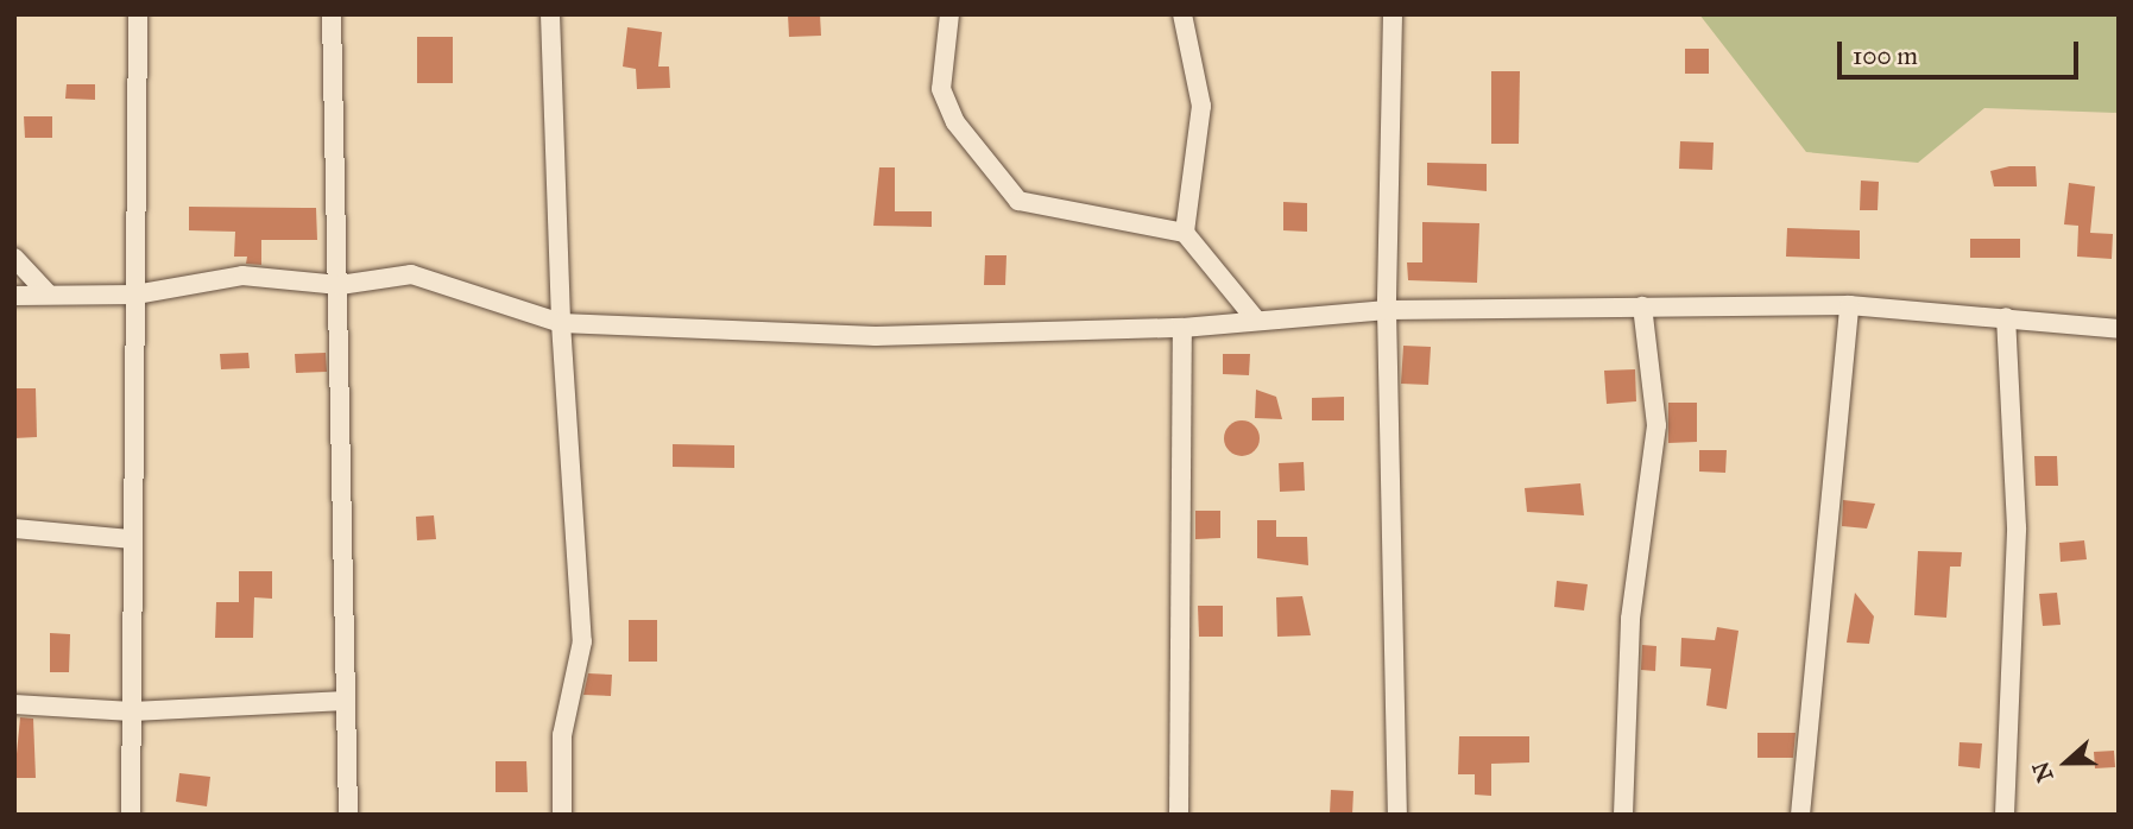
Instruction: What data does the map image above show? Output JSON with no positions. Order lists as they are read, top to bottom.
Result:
{
  "scale_bar": "100 m",
  "north": "left"
}
